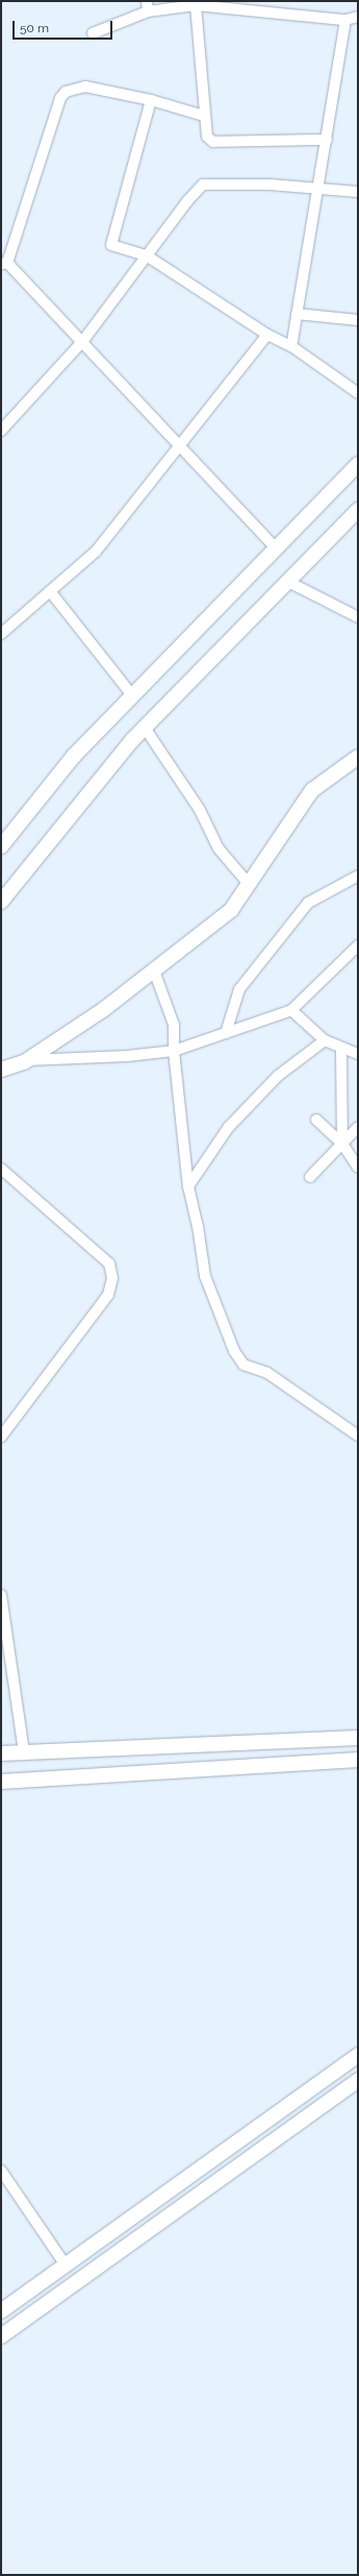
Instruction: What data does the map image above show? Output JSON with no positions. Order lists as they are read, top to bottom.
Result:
{
  "scale_bar": "50 m"
}
